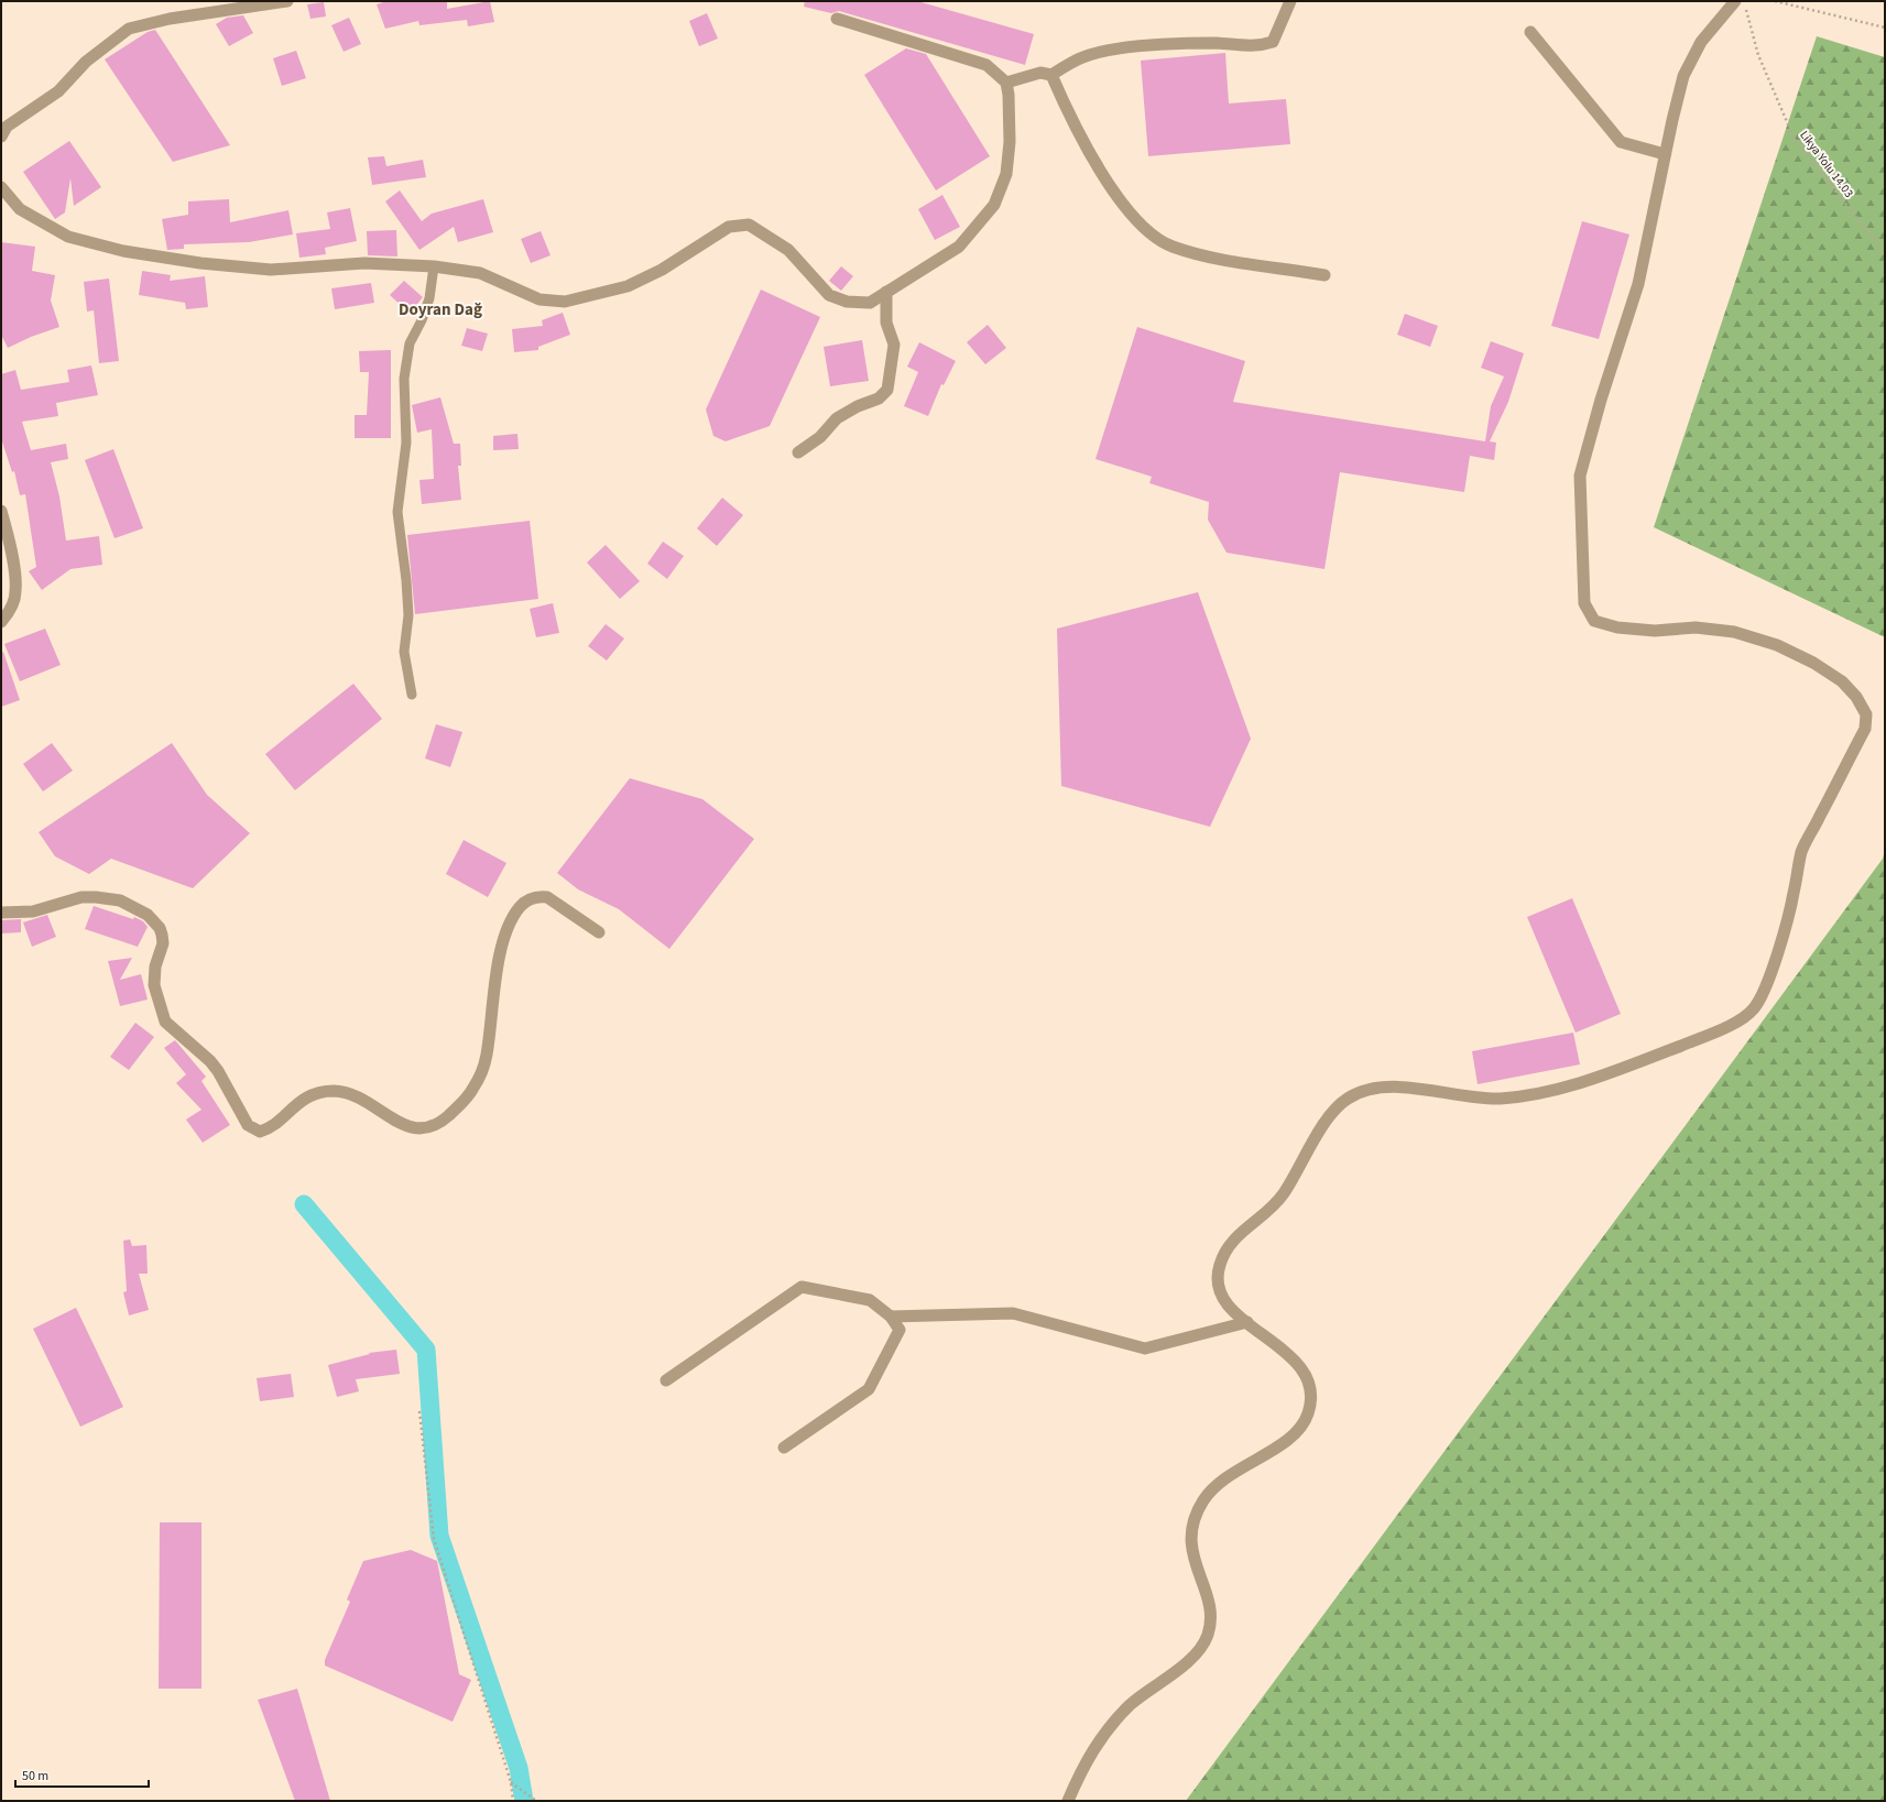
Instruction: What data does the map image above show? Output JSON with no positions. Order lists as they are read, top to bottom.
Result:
{
  "streets": {
    "path": ["Likya Yolu 14.03"]
  },
  "districts": ["Doyran Dağ"],
  "scale_bar": "50 m"
}
